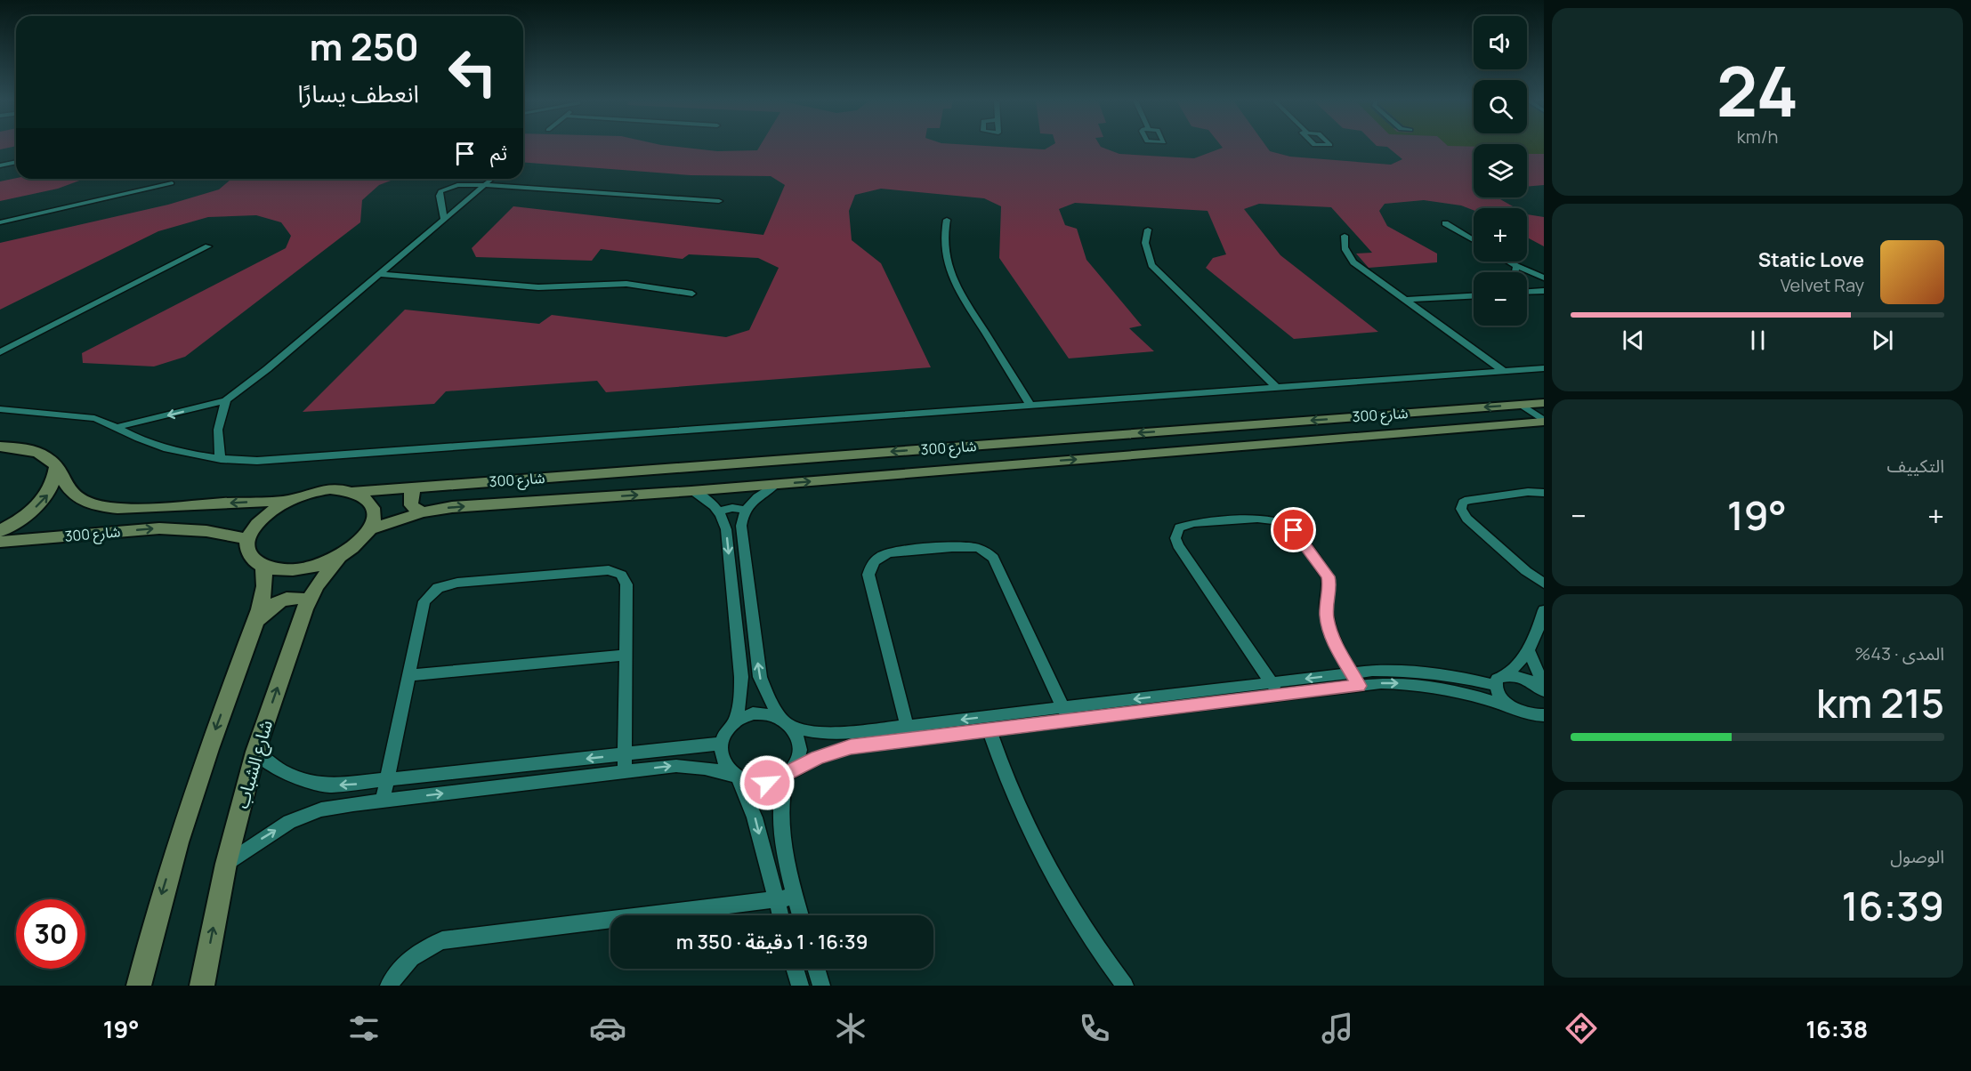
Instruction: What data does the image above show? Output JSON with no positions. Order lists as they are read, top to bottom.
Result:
{
  "streets": {
    "street": ["شارع 300", "شارع الشباب"]
  },
  "page": {
    "tile": [
      ["24", "km/h"],
      "التكييف",
      ["المدى · 43%", "215 km"],
      ["الوصول", "16:39"]
    ],
    "map_buttons": ["+", "−"],
    "turn": ["250 m", "انعطف يسارًا"],
    "then": "ثم",
    "song": ["Static Love", "Velvet Ray"],
    "heat": ["−", "19°", "+"],
    "limit": "30",
    "trip": "16:39 · 1 دقيقة · 350 m",
    "tabs": ["16:38", "19°"]
  }
}
